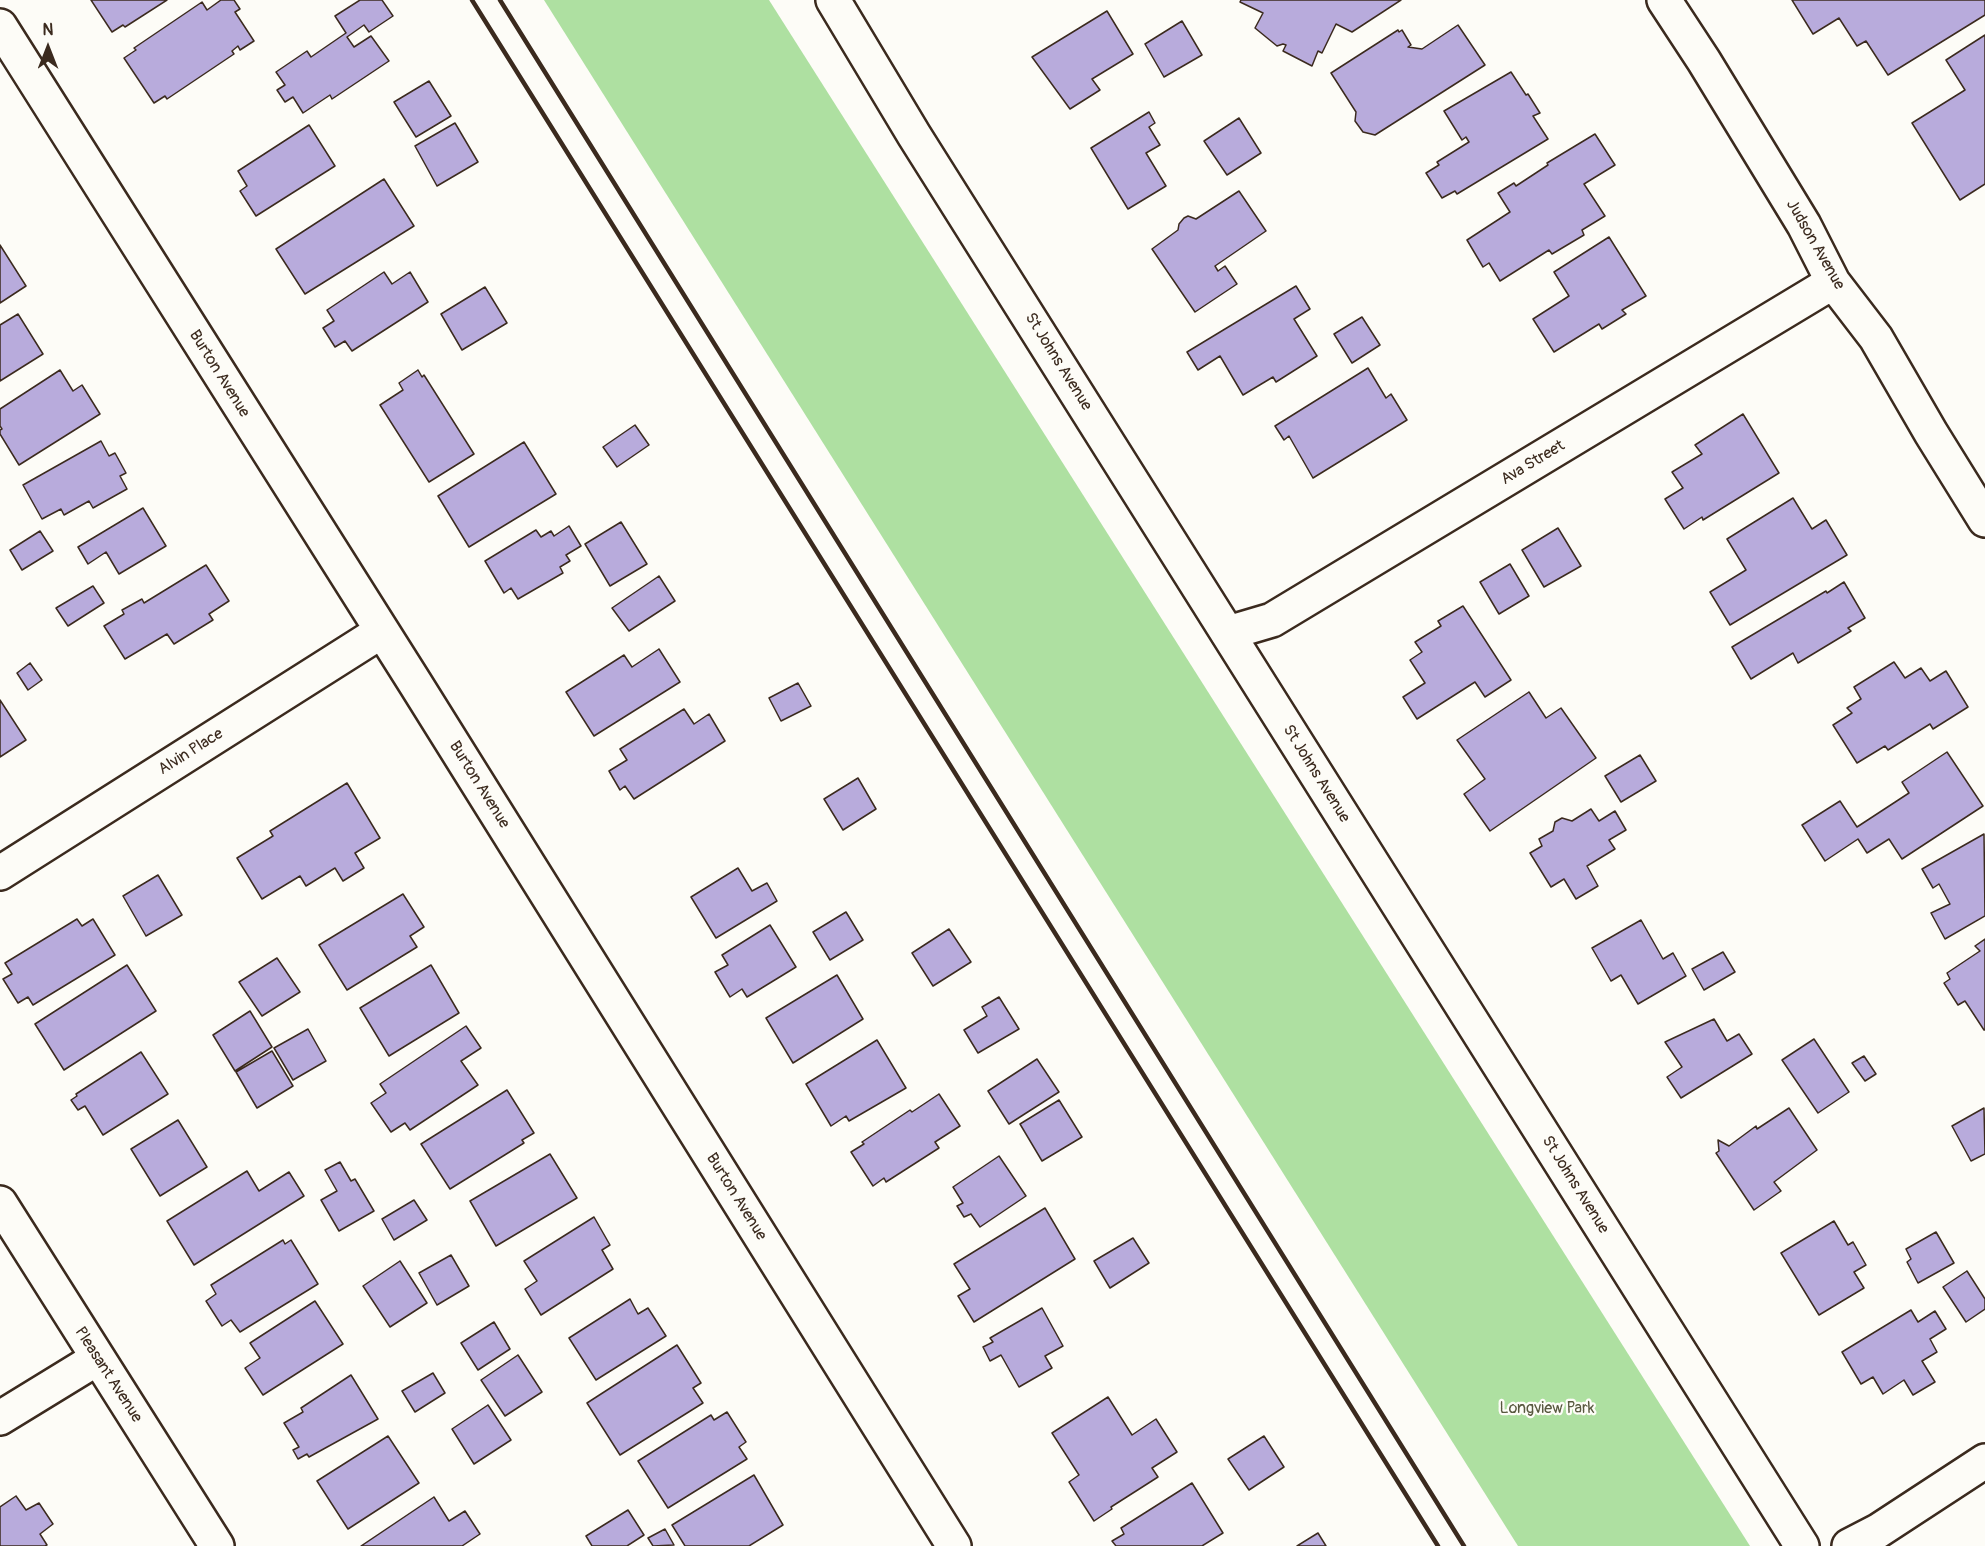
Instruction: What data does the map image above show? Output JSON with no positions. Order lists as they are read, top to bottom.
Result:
{
  "streets": {
    "street": [
      "Judson Avenue",
      "St Johns Avenue",
      "Burton Avenue",
      "Ava Street",
      "Alvin Place",
      "Pleasant Avenue"
    ]
  },
  "crossings": [
    ["Judson Avenue", "Ava Street"],
    ["St Johns Avenue", "Ava Street"],
    ["Burton Avenue", "Alvin Place"]
  ],
  "parks": ["Longview Park"],
  "north": "top"
}
